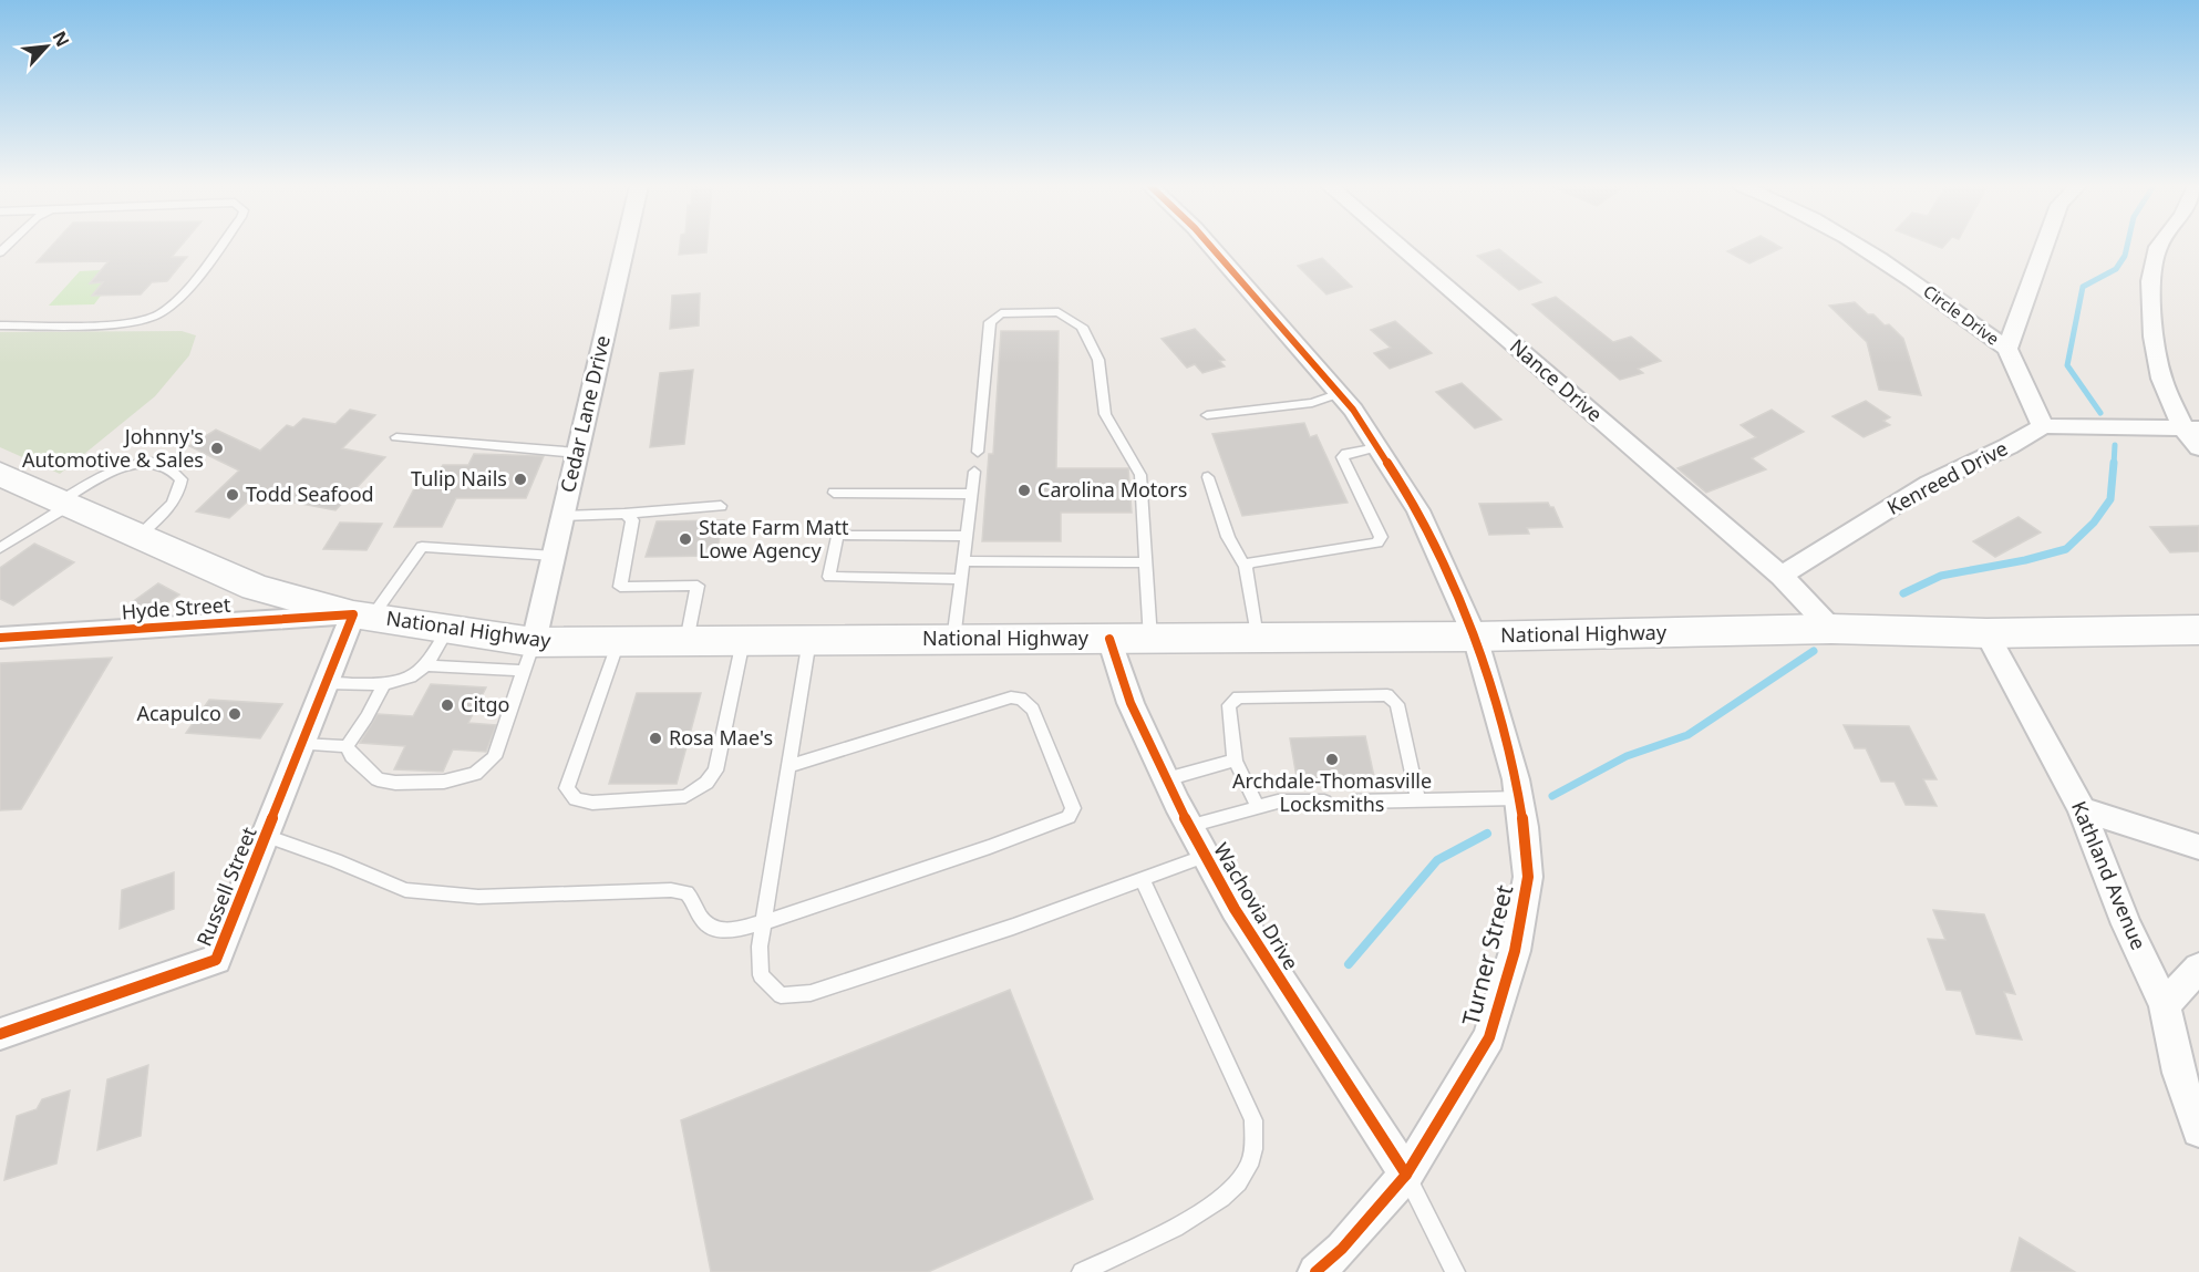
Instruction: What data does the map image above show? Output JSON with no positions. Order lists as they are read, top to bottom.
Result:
{
  "streets": {
    "main road": ["National Highway"],
    "street": [
      "Circle Drive",
      "Nance Drive",
      "Cedar Lane Drive",
      "Kenreed Drive",
      "Hyde Street",
      "Kathland Avenue",
      "Russell Street",
      "Wachovia Drive",
      "Turner Street"
    ]
  },
  "crossings": [
    ["Nance Drive", "Kenreed Drive"],
    ["Cedar Lane Drive", "National Highway"],
    ["Hyde Street", "National Highway"],
    ["Hyde Street", "Russell Street"],
    ["National Highway", "Kathland Avenue"],
    ["National Highway", "Russell Street"],
    ["National Highway", "Wachovia Drive"],
    ["National Highway", "Turner Street"],
    ["Wachovia Drive", "Turner Street"]
  ],
  "places": [
    "Johnny's Automotive & Sales",
    "Tulip Nails",
    "Carolina Motors",
    "Todd Seafood",
    "State Farm Matt Lowe Agency",
    "Citgo",
    "Acapulco",
    "Rosa Mae's",
    "Archdale-Thomasville Locksmiths"
  ],
  "north": "top right"
}
